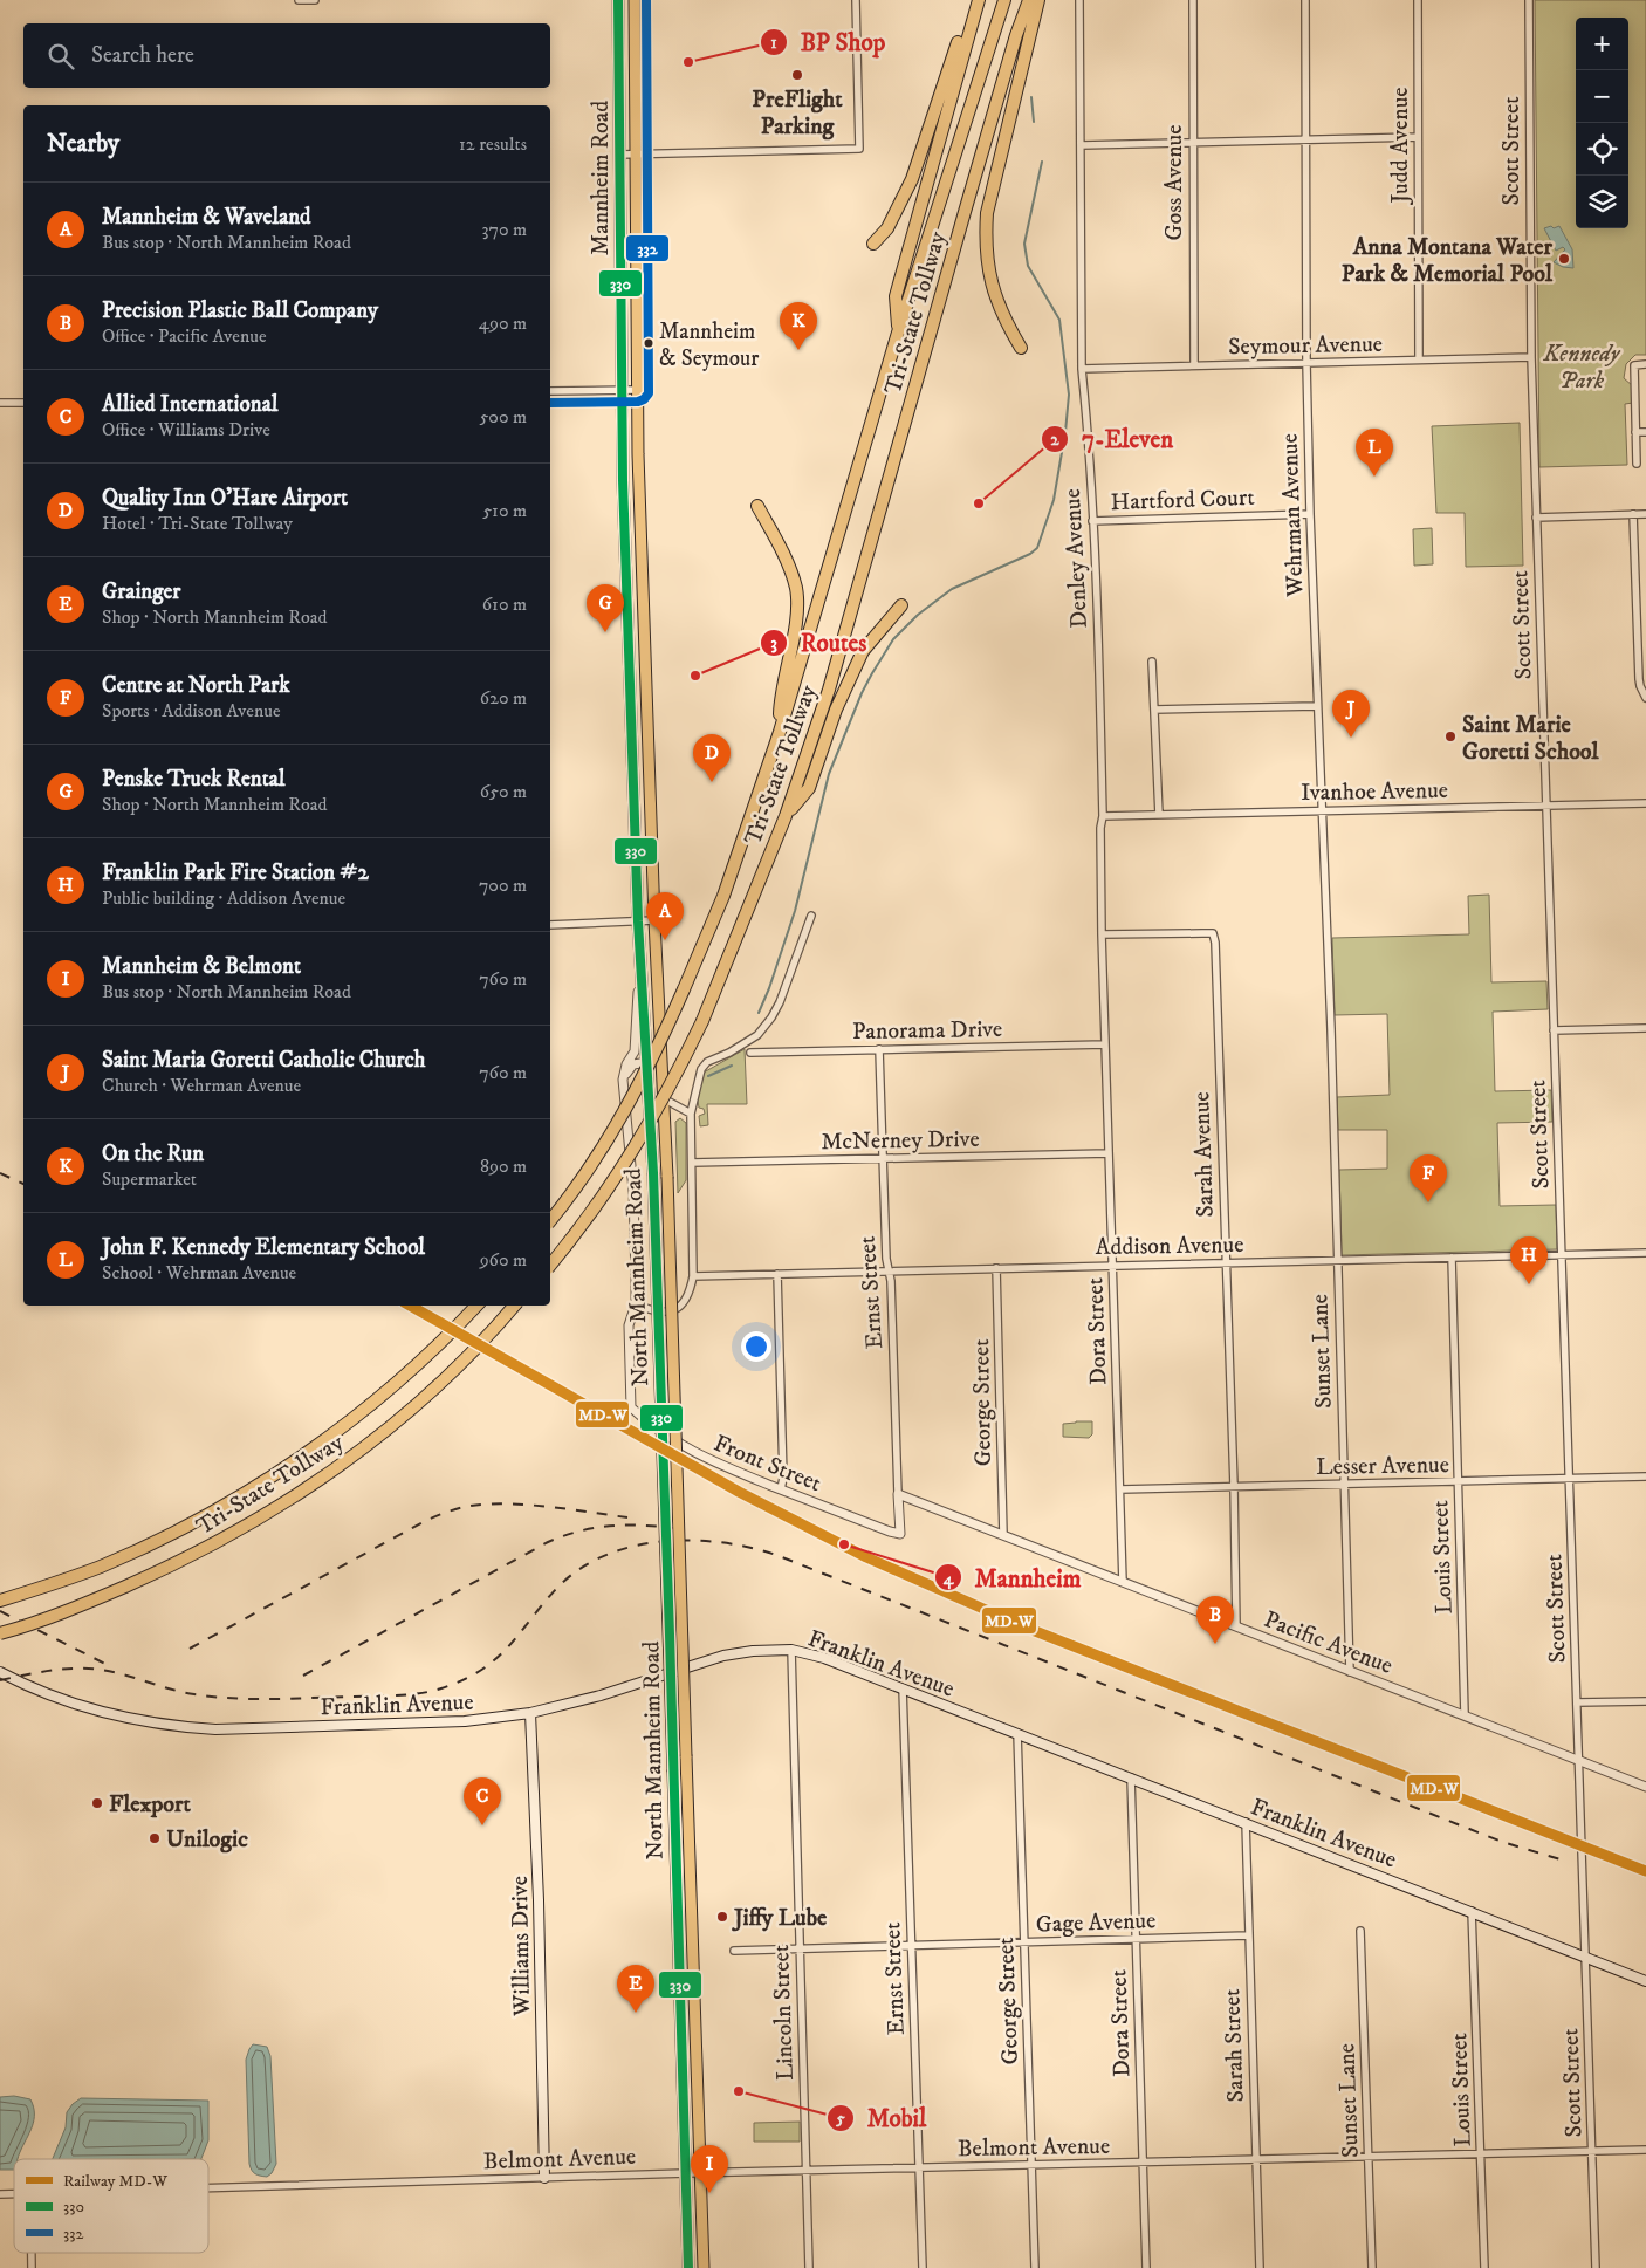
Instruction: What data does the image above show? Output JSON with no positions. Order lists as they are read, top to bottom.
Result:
{
  "streets": {
    "highway": ["Tri-State Tollway"],
    "main road": [
      "Mannheim Road",
      "North Mannheim Road",
      "Franklin Avenue",
      "Williams Drive"
    ],
    "street": [
      "Judd Avenue",
      "Scott Street",
      "Goss Avenue",
      "Seymour Avenue",
      "Hartford Court",
      "Wehrman Avenue",
      "Denley Avenue",
      "Ivanhoe Avenue",
      "Panorama Drive",
      "McNerney Drive",
      "Sarah Avenue",
      "Addison Avenue",
      "Ernst Street",
      "Dora Street",
      "Sunset Lane",
      "George Street",
      "Front Street",
      "Lesser Avenue",
      "Louis Street",
      "Pacific Avenue",
      "Gage Avenue",
      "Lincoln Street",
      "Sarah Street",
      "Belmont Avenue"
    ]
  },
  "crossings": [
    ["Judd Avenue", "Seymour Avenue"],
    ["Scott Street", "Seymour Avenue"],
    ["Scott Street", "Ivanhoe Avenue"],
    ["Scott Street", "Addison Avenue"],
    ["Scott Street", "Lesser Avenue"],
    ["Scott Street", "Pacific Avenue"],
    ["Scott Street", "Franklin Avenue"],
    ["Scott Street", "Belmont Avenue"],
    ["Mannheim Road", "North Mannheim Road"],
    ["Goss Avenue", "Seymour Avenue"],
    ["Seymour Avenue", "Wehrman Avenue"],
    ["Seymour Avenue", "Denley Avenue"],
    ["Hartford Court", "Wehrman Avenue"],
    ["Hartford Court", "Denley Avenue"],
    ["Wehrman Avenue", "Ivanhoe Avenue"],
    ["Wehrman Avenue", "Sunset Lane"],
    ["Denley Avenue", "Ivanhoe Avenue"],
    ["Denley Avenue", "Panorama Drive"],
    ["Denley Avenue", "Sarah Avenue"],
    ["Denley Avenue", "Dora Street"],
    ["Panorama Drive", "Ernst Street"],
    ["Panorama Drive", "Dora Street"],
    ["McNerney Drive", "Ernst Street"],
    ["McNerney Drive", "Dora Street"],
    ["Sarah Avenue", "Addison Avenue"],
    ["Sarah Avenue", "Lesser Avenue"],
    ["Sarah Avenue", "Pacific Avenue"],
    ["Addison Avenue", "Ernst Street"],
    ["Addison Avenue", "Dora Street"],
    ["Addison Avenue", "Sunset Lane"],
    ["Addison Avenue", "George Street"],
    ["Addison Avenue", "Louis Street"],
    ["North Mannheim Road", "Belmont Avenue"],
    ["Ernst Street", "Front Street"],
    ["Ernst Street", "Pacific Avenue"],
    ["Ernst Street", "Franklin Avenue"],
    ["Ernst Street", "Gage Avenue"],
    ["Ernst Street", "Belmont Avenue"],
    ["Dora Street", "Lesser Avenue"],
    ["Dora Street", "Pacific Avenue"],
    ["Dora Street", "Franklin Avenue"],
    ["Dora Street", "Gage Avenue"],
    ["Dora Street", "Belmont Avenue"],
    ["Sunset Lane", "Lesser Avenue"],
    ["Sunset Lane", "Pacific Avenue"],
    ["Sunset Lane", "Belmont Avenue"],
    ["George Street", "Pacific Avenue"],
    ["George Street", "Franklin Avenue"],
    ["George Street", "Gage Avenue"],
    ["George Street", "Belmont Avenue"],
    ["Lesser Avenue", "Louis Street"],
    ["Louis Street", "Pacific Avenue"],
    ["Louis Street", "Franklin Avenue"],
    ["Louis Street", "Belmont Avenue"],
    ["Franklin Avenue", "Williams Drive"],
    ["Franklin Avenue", "Lincoln Street"],
    ["Franklin Avenue", "Sarah Street"],
    ["Gage Avenue", "Lincoln Street"],
    ["Gage Avenue", "Sarah Street"],
    ["Williams Drive", "Belmont Avenue"],
    ["Lincoln Street", "Belmont Avenue"],
    ["Sarah Street", "Belmont Avenue"]
  ],
  "parks": ["Kennedy Park"],
  "places": [
    "BP Shop",
    "PreFlight Parking",
    "Anna Montana Water Park & Memorial Pool",
    "Mannheim & Seymour",
    "7-Eleven",
    "Routes",
    "Saint Marie Goretti School",
    "Mannheim",
    "Flexport",
    "Unilogic",
    "Jiffy Lube",
    "Mobil"
  ],
  "lines": ["transit line 330", "transit line 332", "rail line MD-W"],
  "legend": ["Railway MD-W", "330", "332"],
  "page": {
    "map_buttons": ["+", "−"],
    "search": "Search here",
    "heading": ["Nearby", "12 results"],
    "list": [
      {
        "mark": "A",
        "name": "Mannheim & Waveland",
        "note": "Bus stop · North Mannheim Road",
        "value": "370 m"
      },
      {
        "mark": "B",
        "name": "Precision Plastic Ball Company",
        "note": "Office · Pacific Avenue",
        "value": "490 m"
      },
      {
        "mark": "C",
        "name": "Allied International",
        "note": "Office · Williams Drive",
        "value": "500 m"
      },
      {
        "mark": "D",
        "name": "Quality Inn O'Hare Airport",
        "note": "Hotel · Tri-State Tollway",
        "value": "510 m"
      },
      {
        "mark": "E",
        "name": "Grainger",
        "note": "Shop · North Mannheim Road",
        "value": "610 m"
      },
      {
        "mark": "F",
        "name": "Centre at North Park",
        "note": "Sports · Addison Avenue",
        "value": "620 m"
      },
      {
        "mark": "G",
        "name": "Penske Truck Rental",
        "note": "Shop · North Mannheim Road",
        "value": "650 m"
      },
      {
        "mark": "H",
        "name": "Franklin Park Fire Station #2",
        "note": "Public building · Addison Avenue",
        "value": "700 m"
      },
      {
        "mark": "I",
        "name": "Mannheim & Belmont",
        "note": "Bus stop · North Mannheim Road",
        "value": "760 m"
      },
      {
        "mark": "J",
        "name": "Saint Maria Goretti Catholic Church",
        "note": "Church · Wehrman Avenue",
        "value": "760 m"
      },
      {
        "mark": "K",
        "name": "On the Run",
        "note": "Supermarket",
        "value": "890 m"
      },
      {
        "mark": "L",
        "name": "John F. Kennedy Elementary School",
        "note": "School · Wehrman Avenue",
        "value": "960 m"
      }
    ],
    "pins": [
      "K",
      "L",
      "G",
      "J",
      "D",
      "A",
      "F",
      "H",
      "B",
      "C",
      "E",
      "I"
    ]
  }
}
